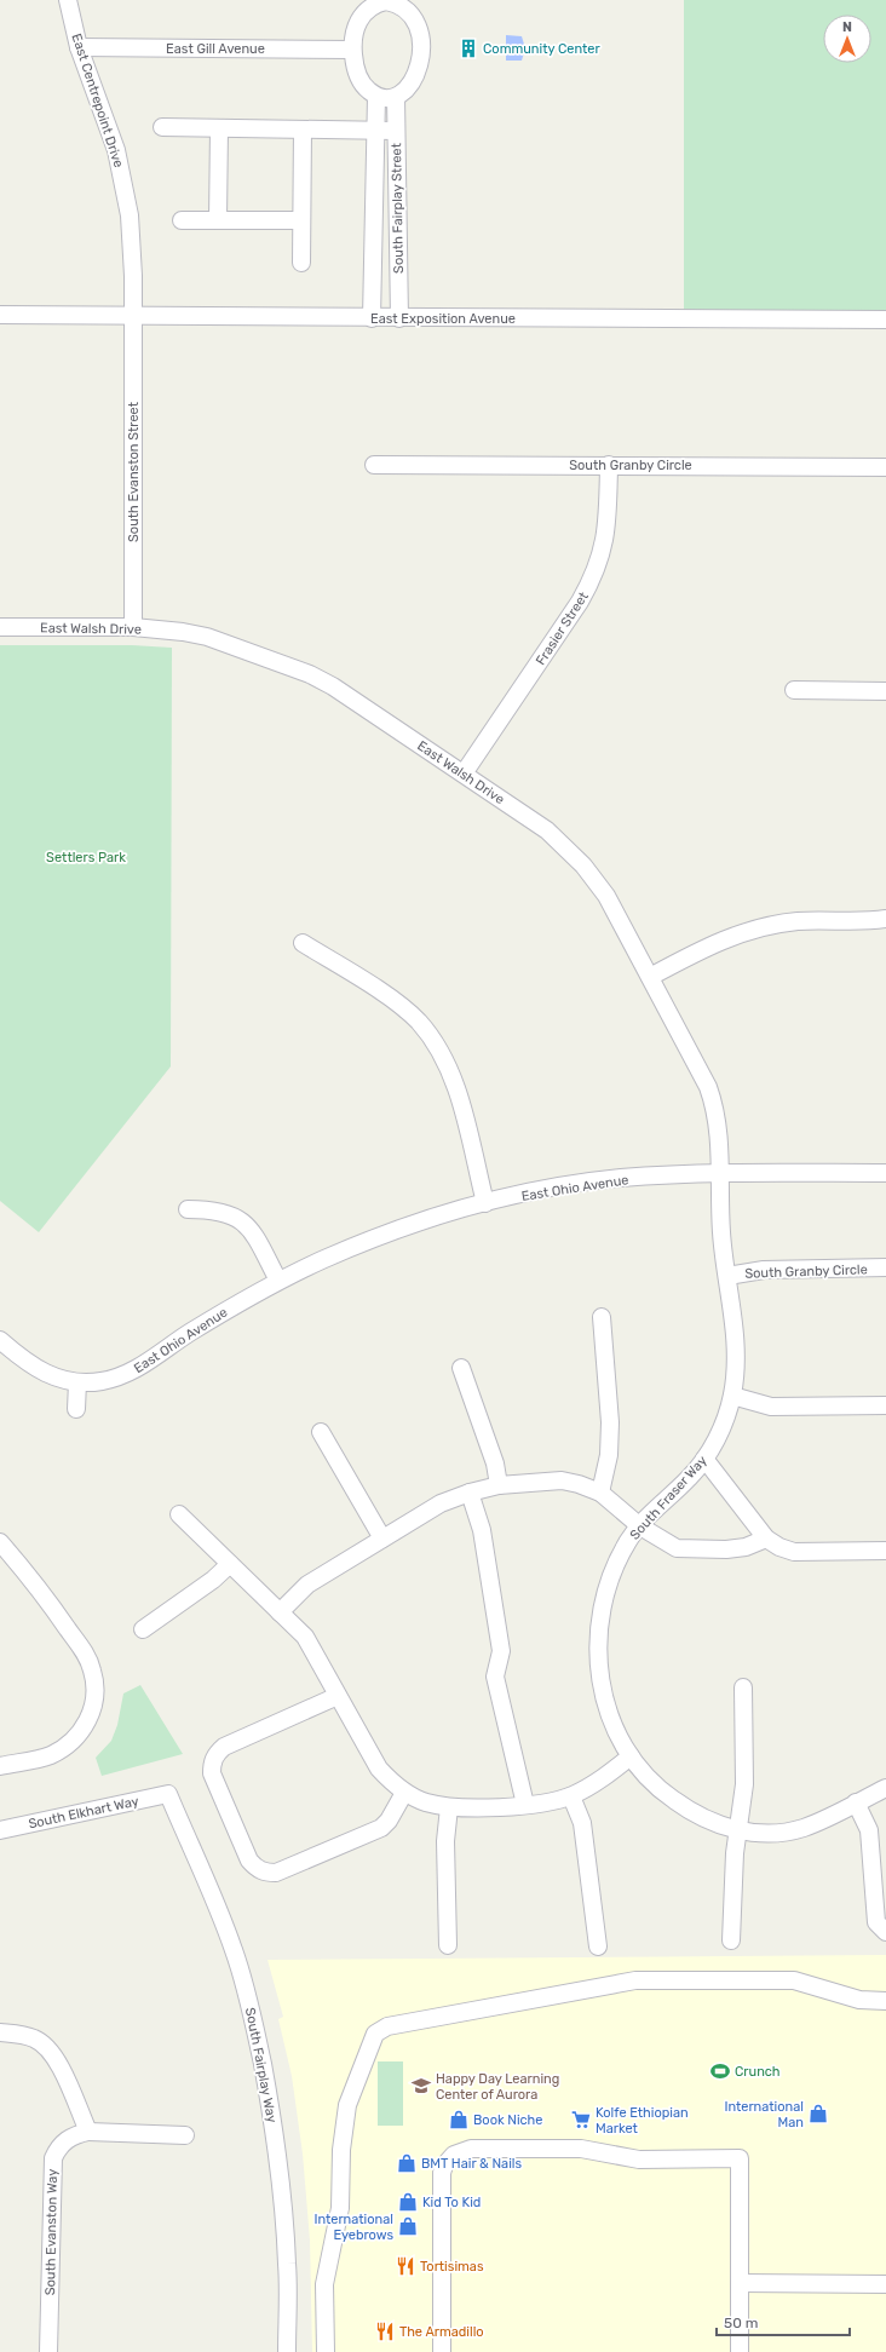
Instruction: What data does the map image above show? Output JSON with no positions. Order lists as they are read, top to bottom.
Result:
{
  "streets": {
    "street": [
      "East Gill Avenue",
      "East Centrepoint Drive",
      "South Fairplay Street",
      "East Exposition Avenue",
      "South Granby Circle",
      "South Evanston Street",
      "East Walsh Drive",
      "Frasier Street",
      "East Ohio Avenue",
      "South Fraser Way",
      "South Elkhart Way",
      "South Fairplay Way",
      "South Evanston Way"
    ]
  },
  "crossings": [
    ["East Gill Avenue", "East Centrepoint Drive"],
    ["East Gill Avenue", "South Fairplay Street"],
    ["East Centrepoint Drive", "East Exposition Avenue"],
    ["East Centrepoint Drive", "South Evanston Street"],
    ["South Fairplay Street", "East Exposition Avenue"],
    ["East Exposition Avenue", "South Evanston Street"],
    ["South Granby Circle", "Frasier Street"],
    ["South Granby Circle", "South Fraser Way"],
    ["South Evanston Street", "East Walsh Drive"],
    ["East Walsh Drive", "Frasier Street"],
    ["East Walsh Drive", "East Ohio Avenue"],
    ["East Walsh Drive", "South Fraser Way"],
    ["East Ohio Avenue", "South Fraser Way"],
    ["South Elkhart Way", "South Fairplay Way"]
  ],
  "parks": ["Settlers Park"],
  "places": {
    "building": ["Community Center"],
    "sports": ["Crunch"],
    "school or university": ["Happy Day Learning Center of Aurora"],
    "shop": [
      "International Man",
      "Book Niche",
      "BMT Hair & Nails",
      "Kid To Kid",
      "International Eyebrows"
    ],
    "supermarket": ["Kolfe Ethiopian Market"],
    "restaurant": ["Tortisimas", "The Armadillo"]
  },
  "scale_bar": "50 m",
  "north": "top"
}
